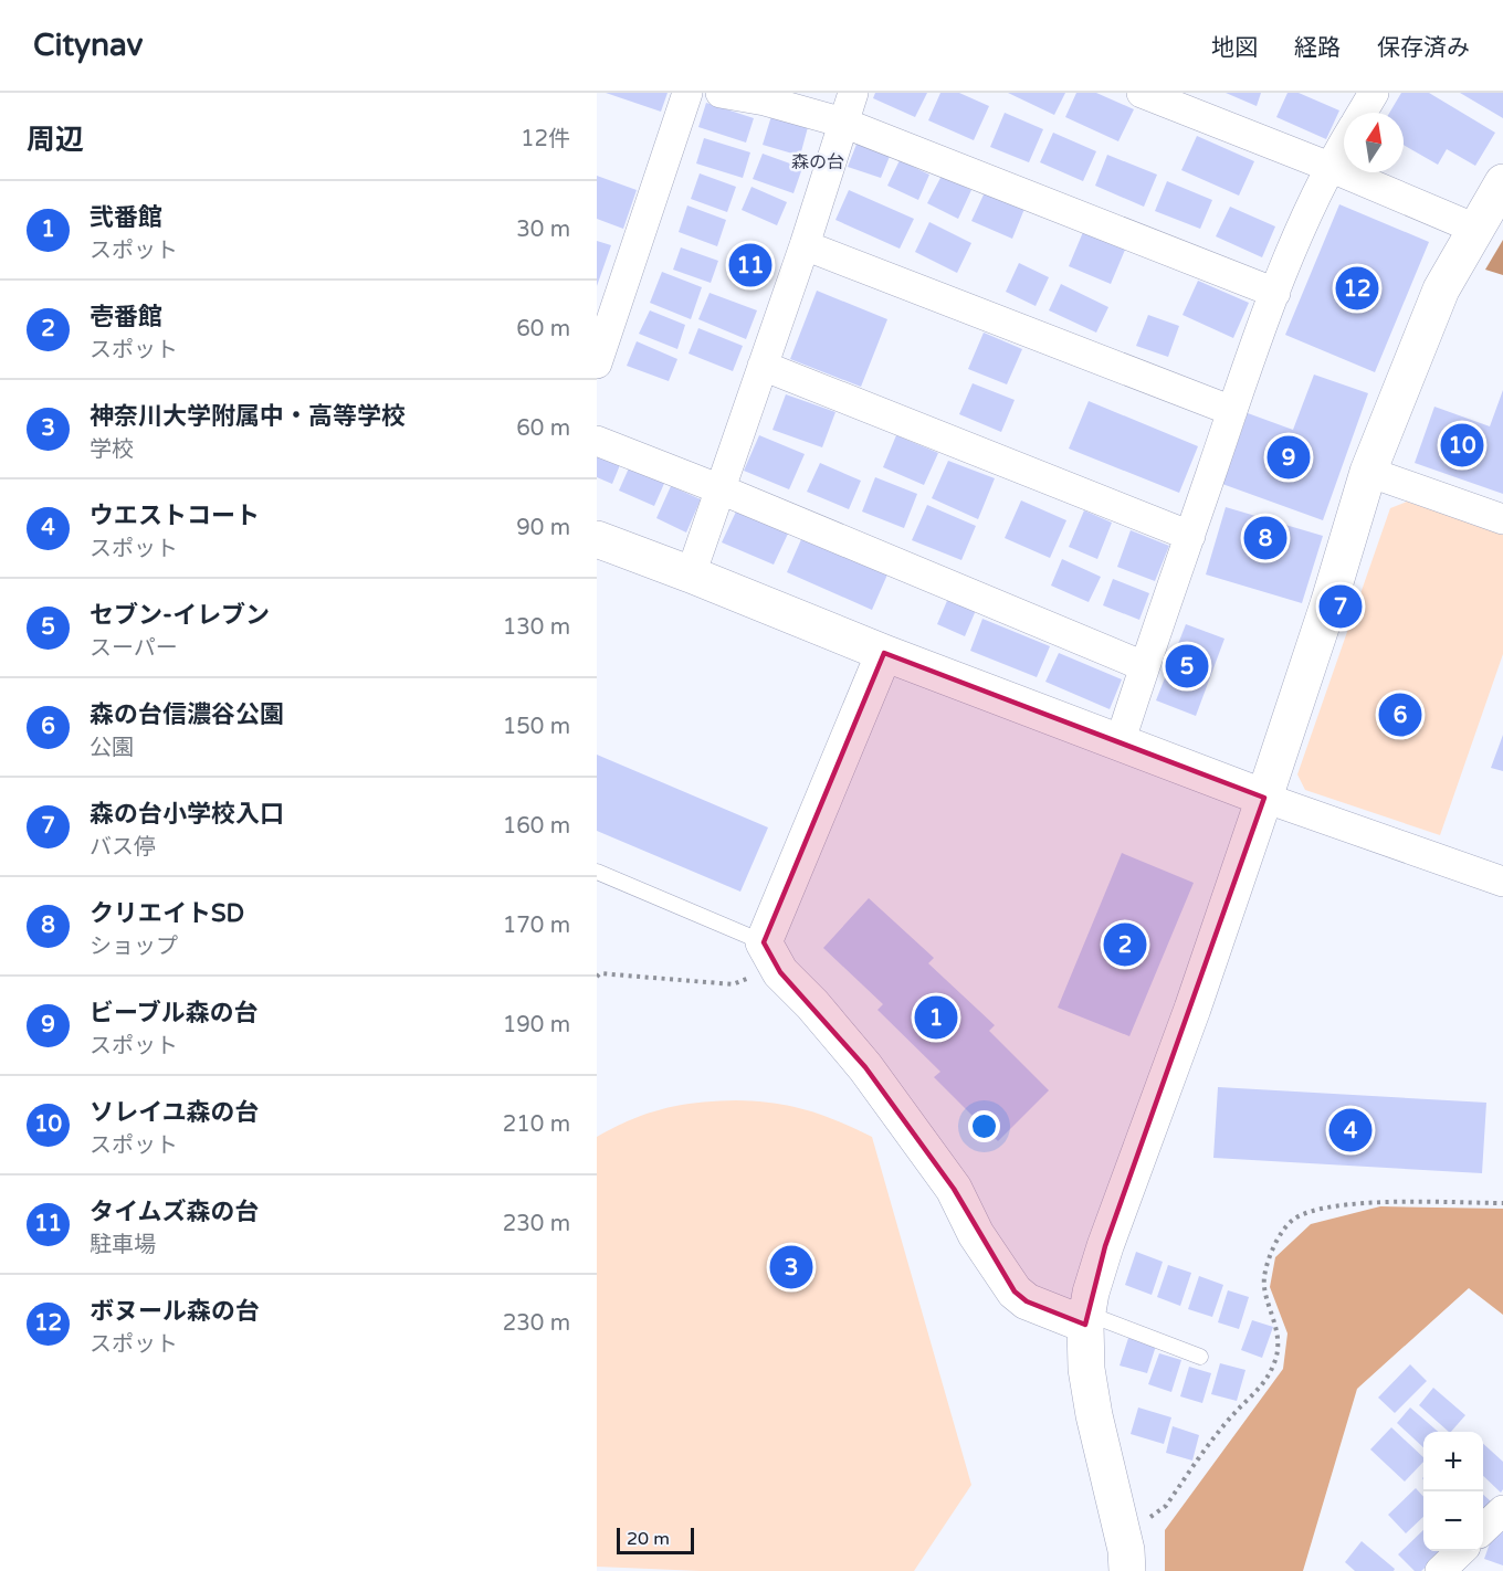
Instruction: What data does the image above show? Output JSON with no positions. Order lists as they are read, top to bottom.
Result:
{
  "districts": ["森の台"],
  "scale_bar": "20 m",
  "north": "top",
  "page": {
    "header": "Citynav",
    "nav": ["地図", "経路", "保存済み"],
    "heading": ["周辺", "12件"],
    "list": [
      {
        "mark": "1",
        "name": "弐番館",
        "note": "スポット",
        "value": "30 m"
      },
      {
        "mark": "2",
        "name": "壱番館",
        "note": "スポット",
        "value": "60 m"
      },
      {
        "mark": "3",
        "name": "神奈川大学附属中・高等学校",
        "note": "学校",
        "value": "60 m"
      },
      {
        "mark": "4",
        "name": "ウエストコート",
        "note": "スポット",
        "value": "90 m"
      },
      {
        "mark": "5",
        "name": "セブン-イレブン",
        "note": "スーパー",
        "value": "130 m"
      },
      {
        "mark": "6",
        "name": "森の台信濃谷公園",
        "note": "公園",
        "value": "150 m"
      },
      {
        "mark": "7",
        "name": "森の台小学校入口",
        "note": "バス停",
        "value": "160 m"
      },
      {
        "mark": "8",
        "name": "クリエイトSD",
        "note": "ショップ",
        "value": "170 m"
      },
      {
        "mark": "9",
        "name": "ビーブル森の台",
        "note": "スポット",
        "value": "190 m"
      },
      {
        "mark": "10",
        "name": "ソレイユ森の台",
        "note": "スポット",
        "value": "210 m"
      },
      {
        "mark": "11",
        "name": "タイムズ森の台",
        "note": "駐車場",
        "value": "230 m"
      },
      {
        "mark": "12",
        "name": "ボヌール森の台",
        "note": "スポット",
        "value": "230 m"
      }
    ],
    "pins": [
      "11",
      "12",
      "10",
      "9",
      "8",
      "7",
      "5",
      "6",
      "2",
      "1",
      "4",
      "3"
    ],
    "map_buttons": ["+", "−"],
    "scale": "20 m"
  }
}
